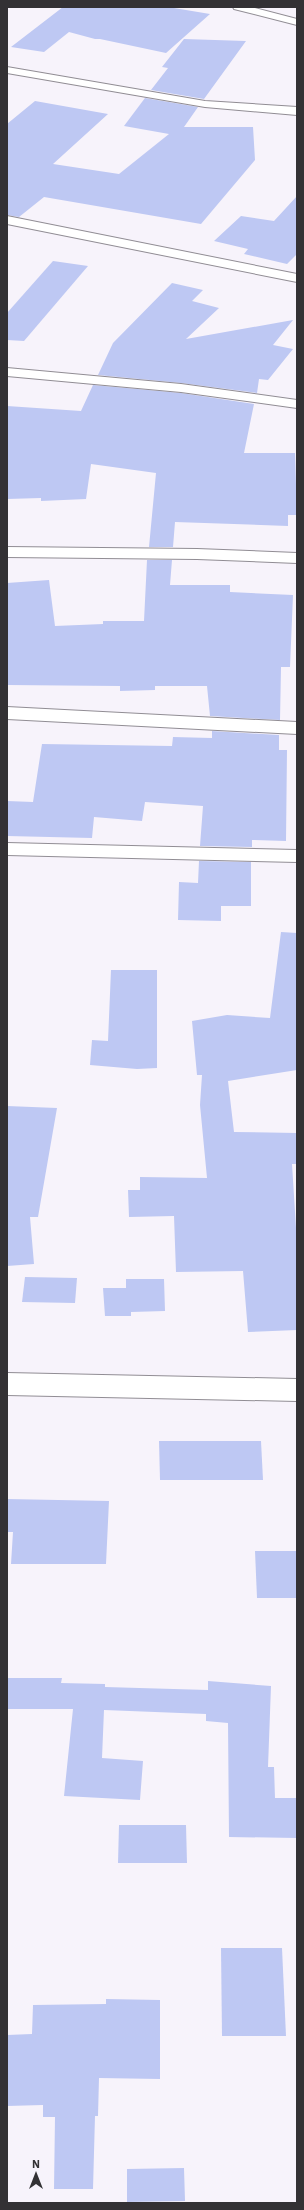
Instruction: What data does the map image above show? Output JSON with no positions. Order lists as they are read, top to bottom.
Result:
{
  "north": "top"
}
